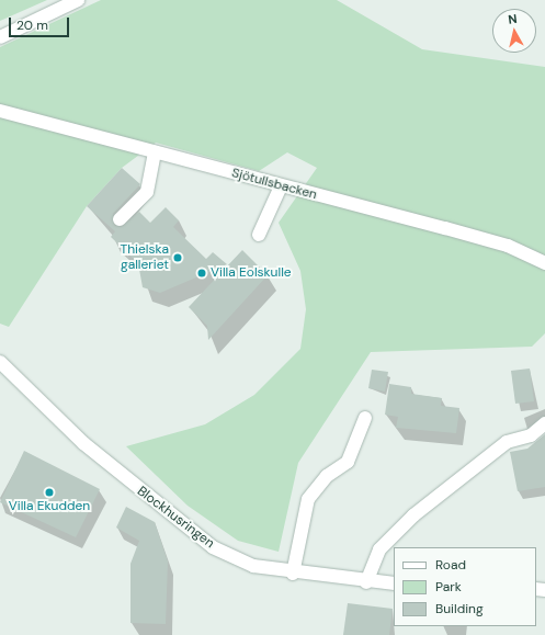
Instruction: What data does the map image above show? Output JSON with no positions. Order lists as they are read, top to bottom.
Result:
{
  "streets": {
    "street": ["Sjötullsbacken", "Blockhusringen"]
  },
  "places": ["Thielska galleriet", "Villa Eolskulle", "Villa Ekudden"],
  "legend": ["Road", "Park", "Building"],
  "scale_bar": "20 m",
  "north": "top"
}
